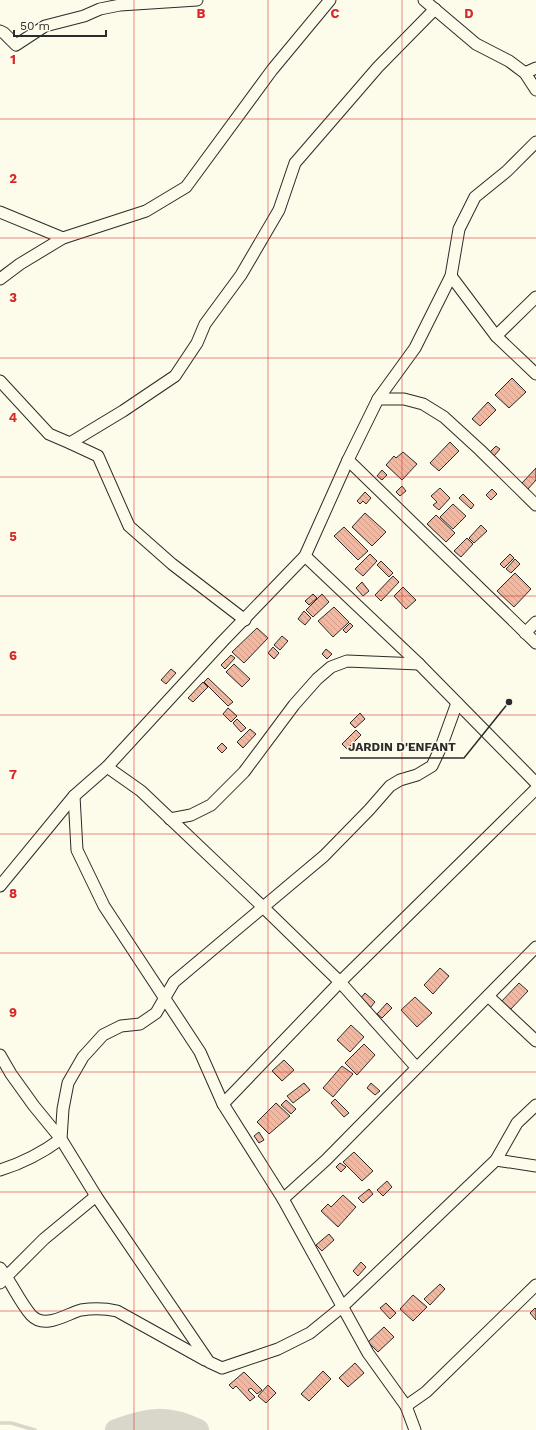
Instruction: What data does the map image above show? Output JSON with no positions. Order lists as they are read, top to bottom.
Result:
{
  "places": ["JARDIN D'ENFANT"],
  "scale_bar": "50 m",
  "grid": {
    "columns": ["B", "C", "D"],
    "rows": [
      "1",
      "2",
      "3",
      "4",
      "5",
      "6",
      "7",
      "8",
      "9"
    ]
  }
}
